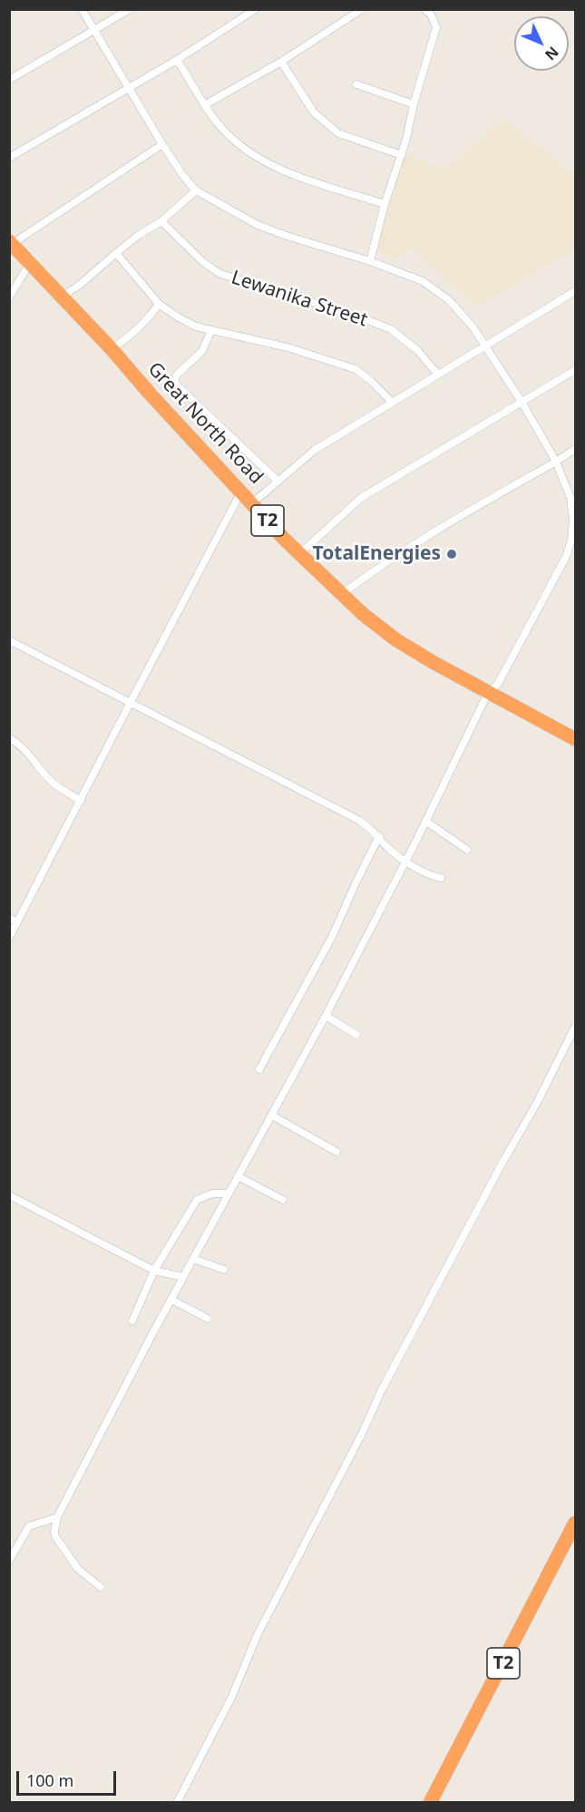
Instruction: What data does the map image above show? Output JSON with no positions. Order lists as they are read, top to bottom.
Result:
{
  "streets": {
    "highway": ["Great North Road", "T2"],
    "street": ["Lewanika Street"]
  },
  "places": ["TotalEnergies"],
  "scale_bar": "100 m",
  "north": "bottom right"
}
